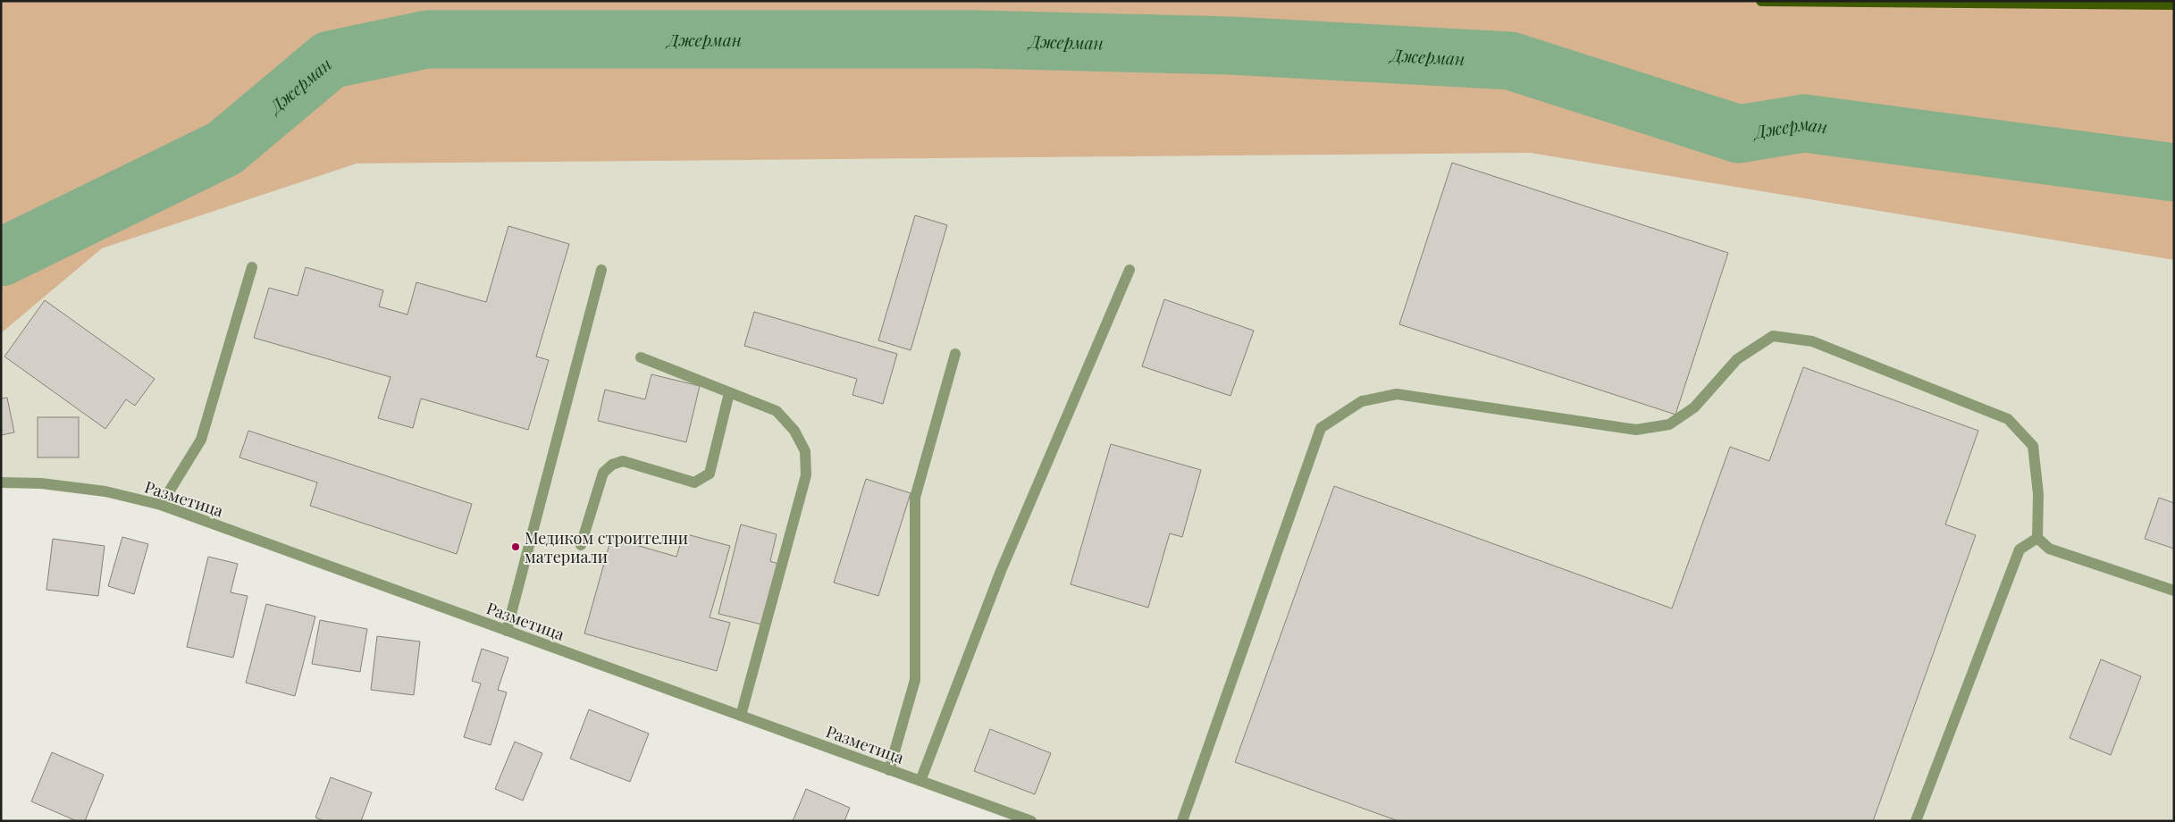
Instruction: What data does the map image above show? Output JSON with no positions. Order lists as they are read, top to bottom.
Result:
{
  "streets": {
    "street": ["Разметица"]
  },
  "water": ["Джерман"],
  "places": ["Медиком строителни материали"]
}
